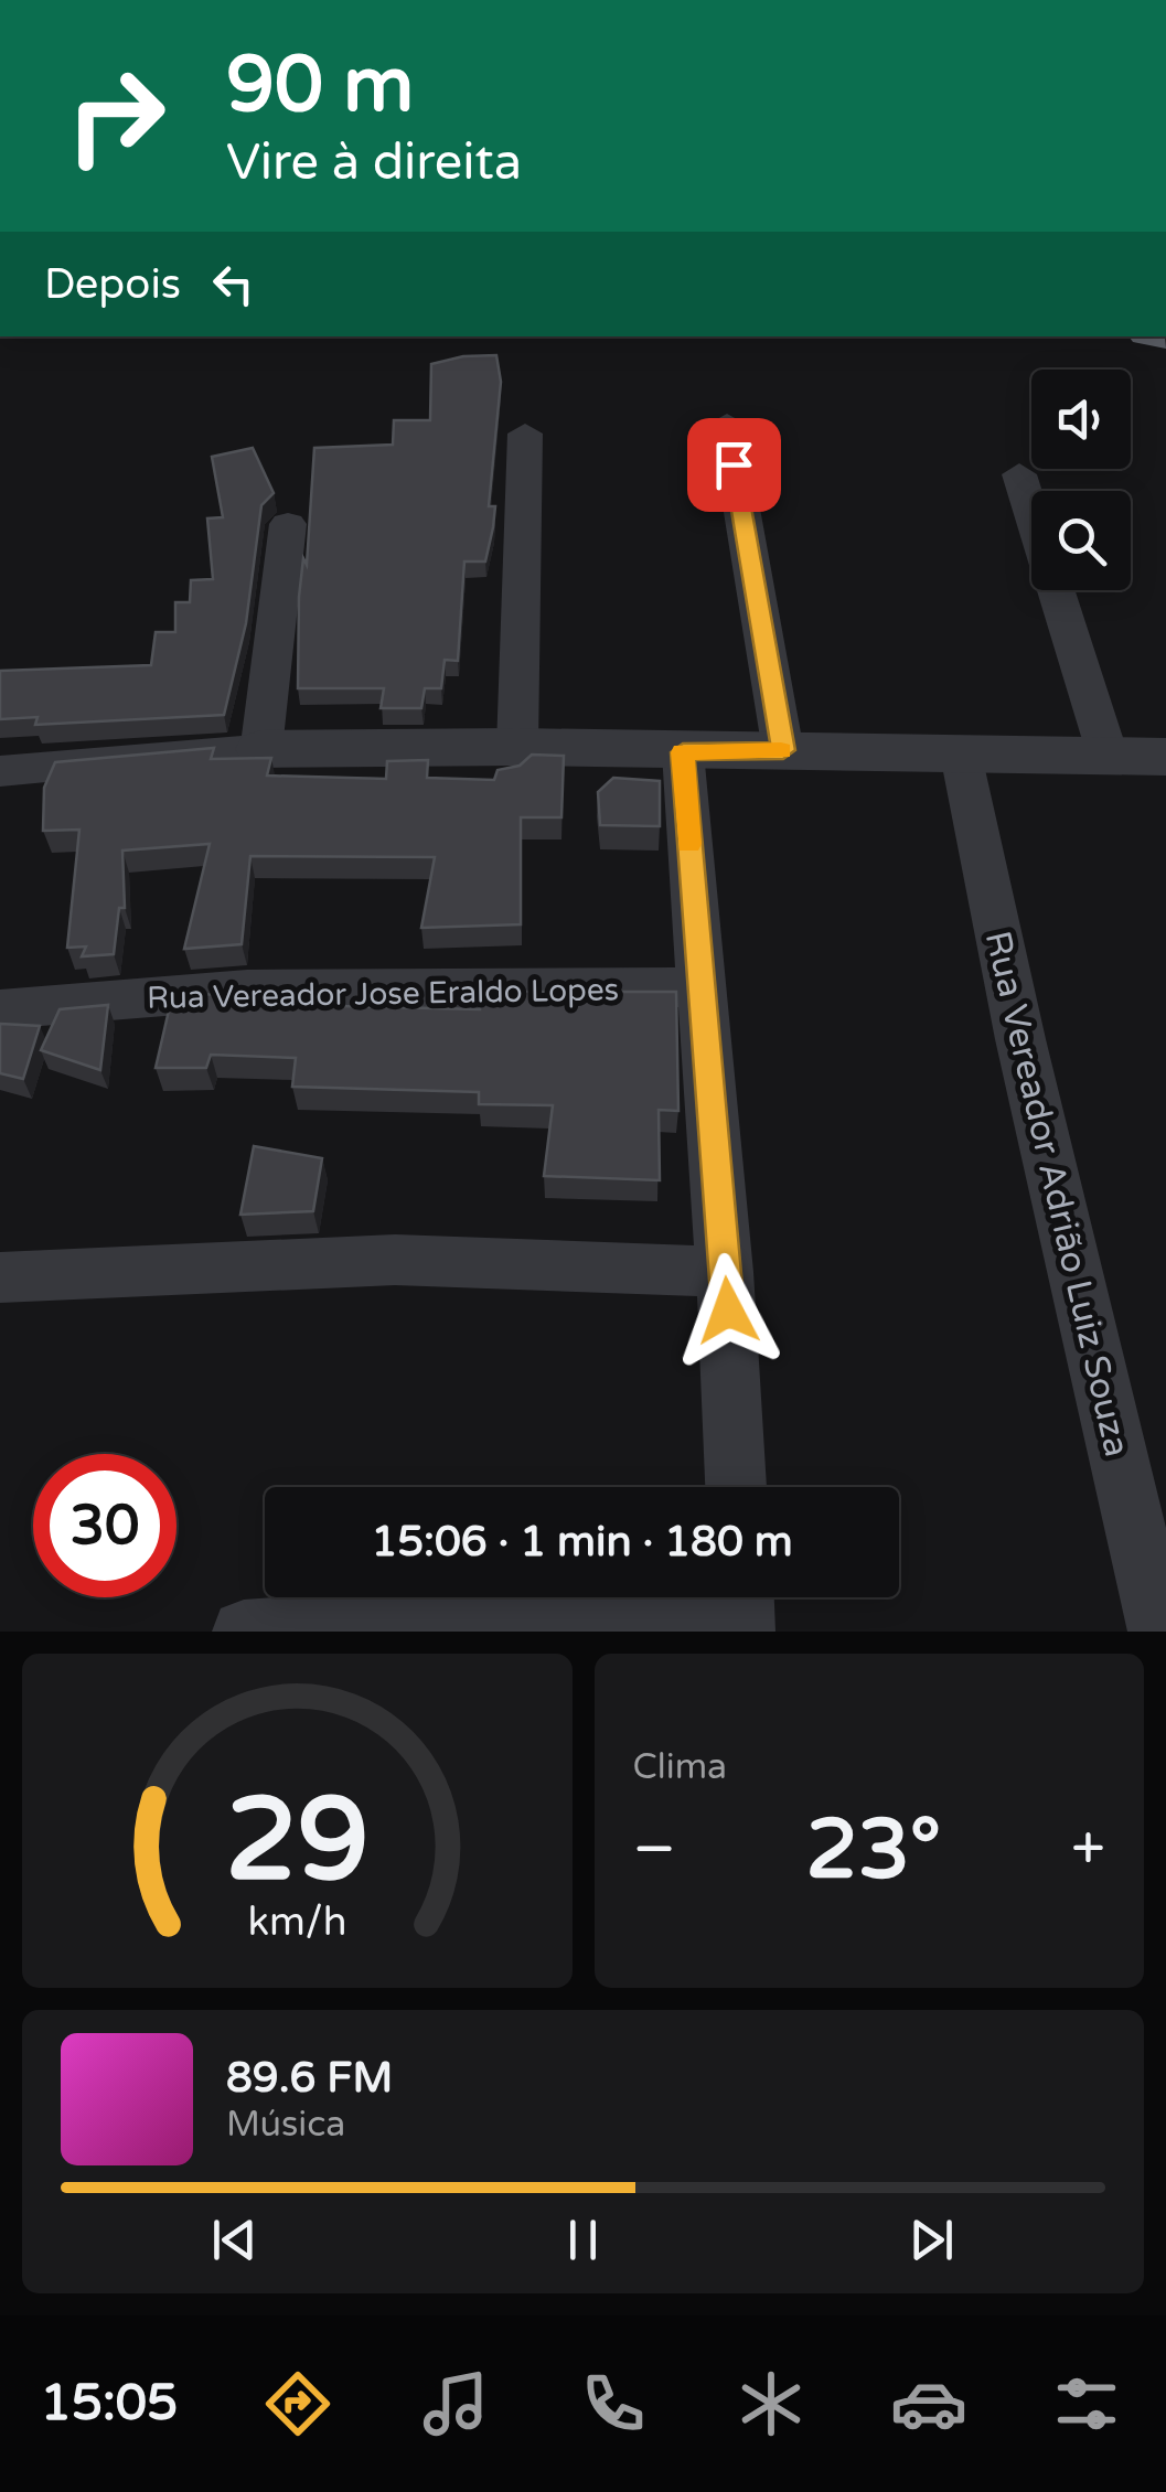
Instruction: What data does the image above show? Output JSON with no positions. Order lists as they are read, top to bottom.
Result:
{
  "streets": {
    "street": ["Rua Vereador Jose Eraldo Lopes", "Rua Vereador Adrião Luiz Souza"]
  },
  "page": {
    "turn": ["90 m", "Vire à direita"],
    "then": "Depois",
    "limit": "30",
    "trip": "15:06 · 1 min · 180 m",
    "tile": "Clima",
    "heat": ["−", "23°", "+"],
    "song": ["89.6 FM", "Música"],
    "tabs": "15:05",
    "gauge": ["29", "km/h"]
  }
}
